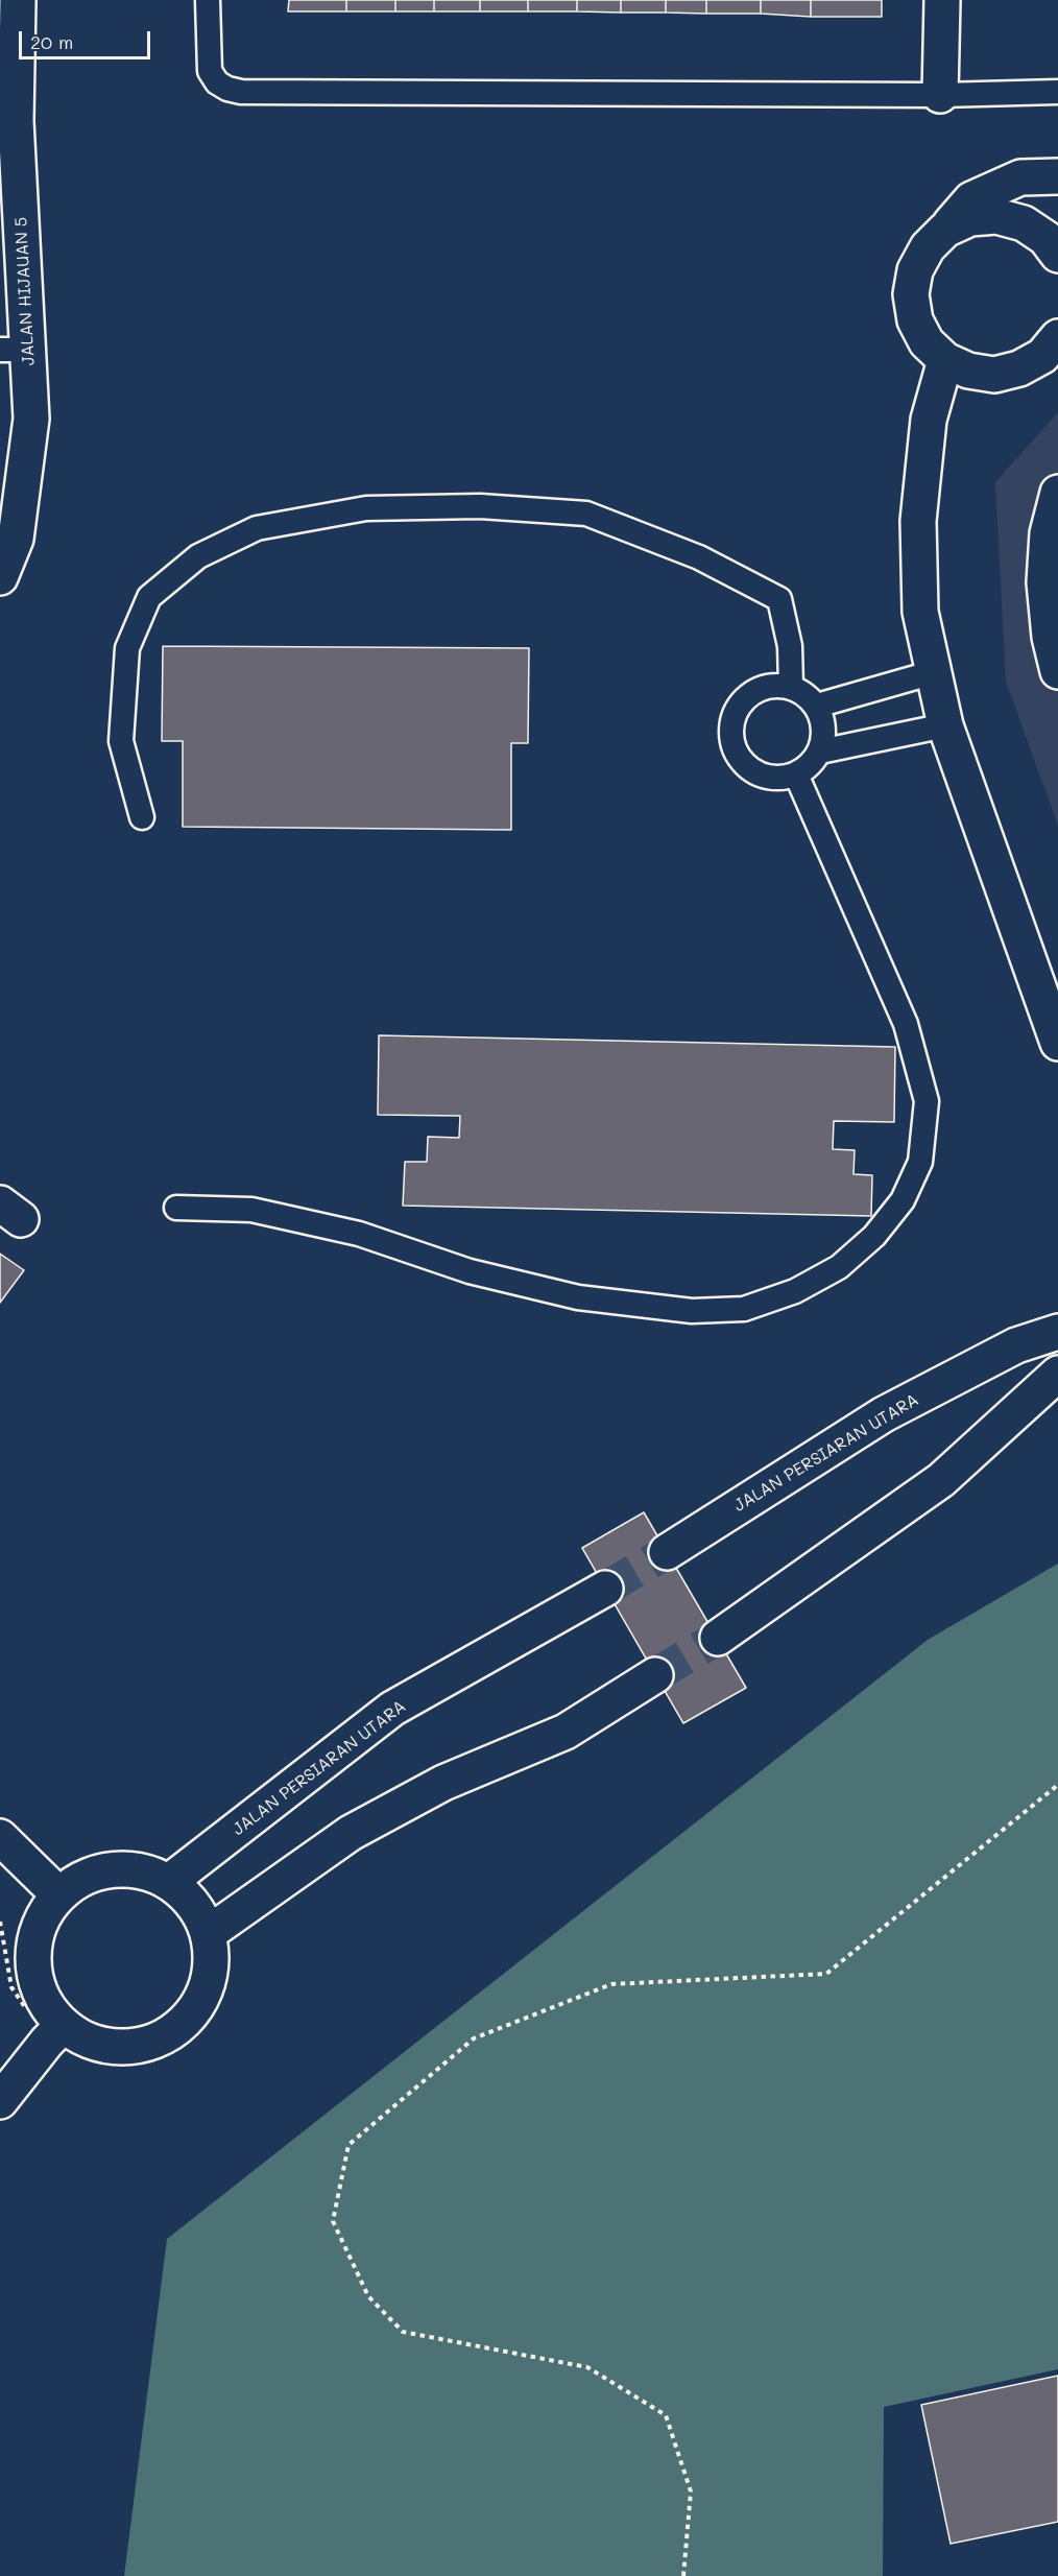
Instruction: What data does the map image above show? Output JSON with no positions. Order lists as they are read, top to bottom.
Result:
{
  "streets": {
    "street": ["JALAN HIJAUAN 5", "JALAN PERSIARAN UTARA"]
  },
  "scale_bar": "20 m"
}
